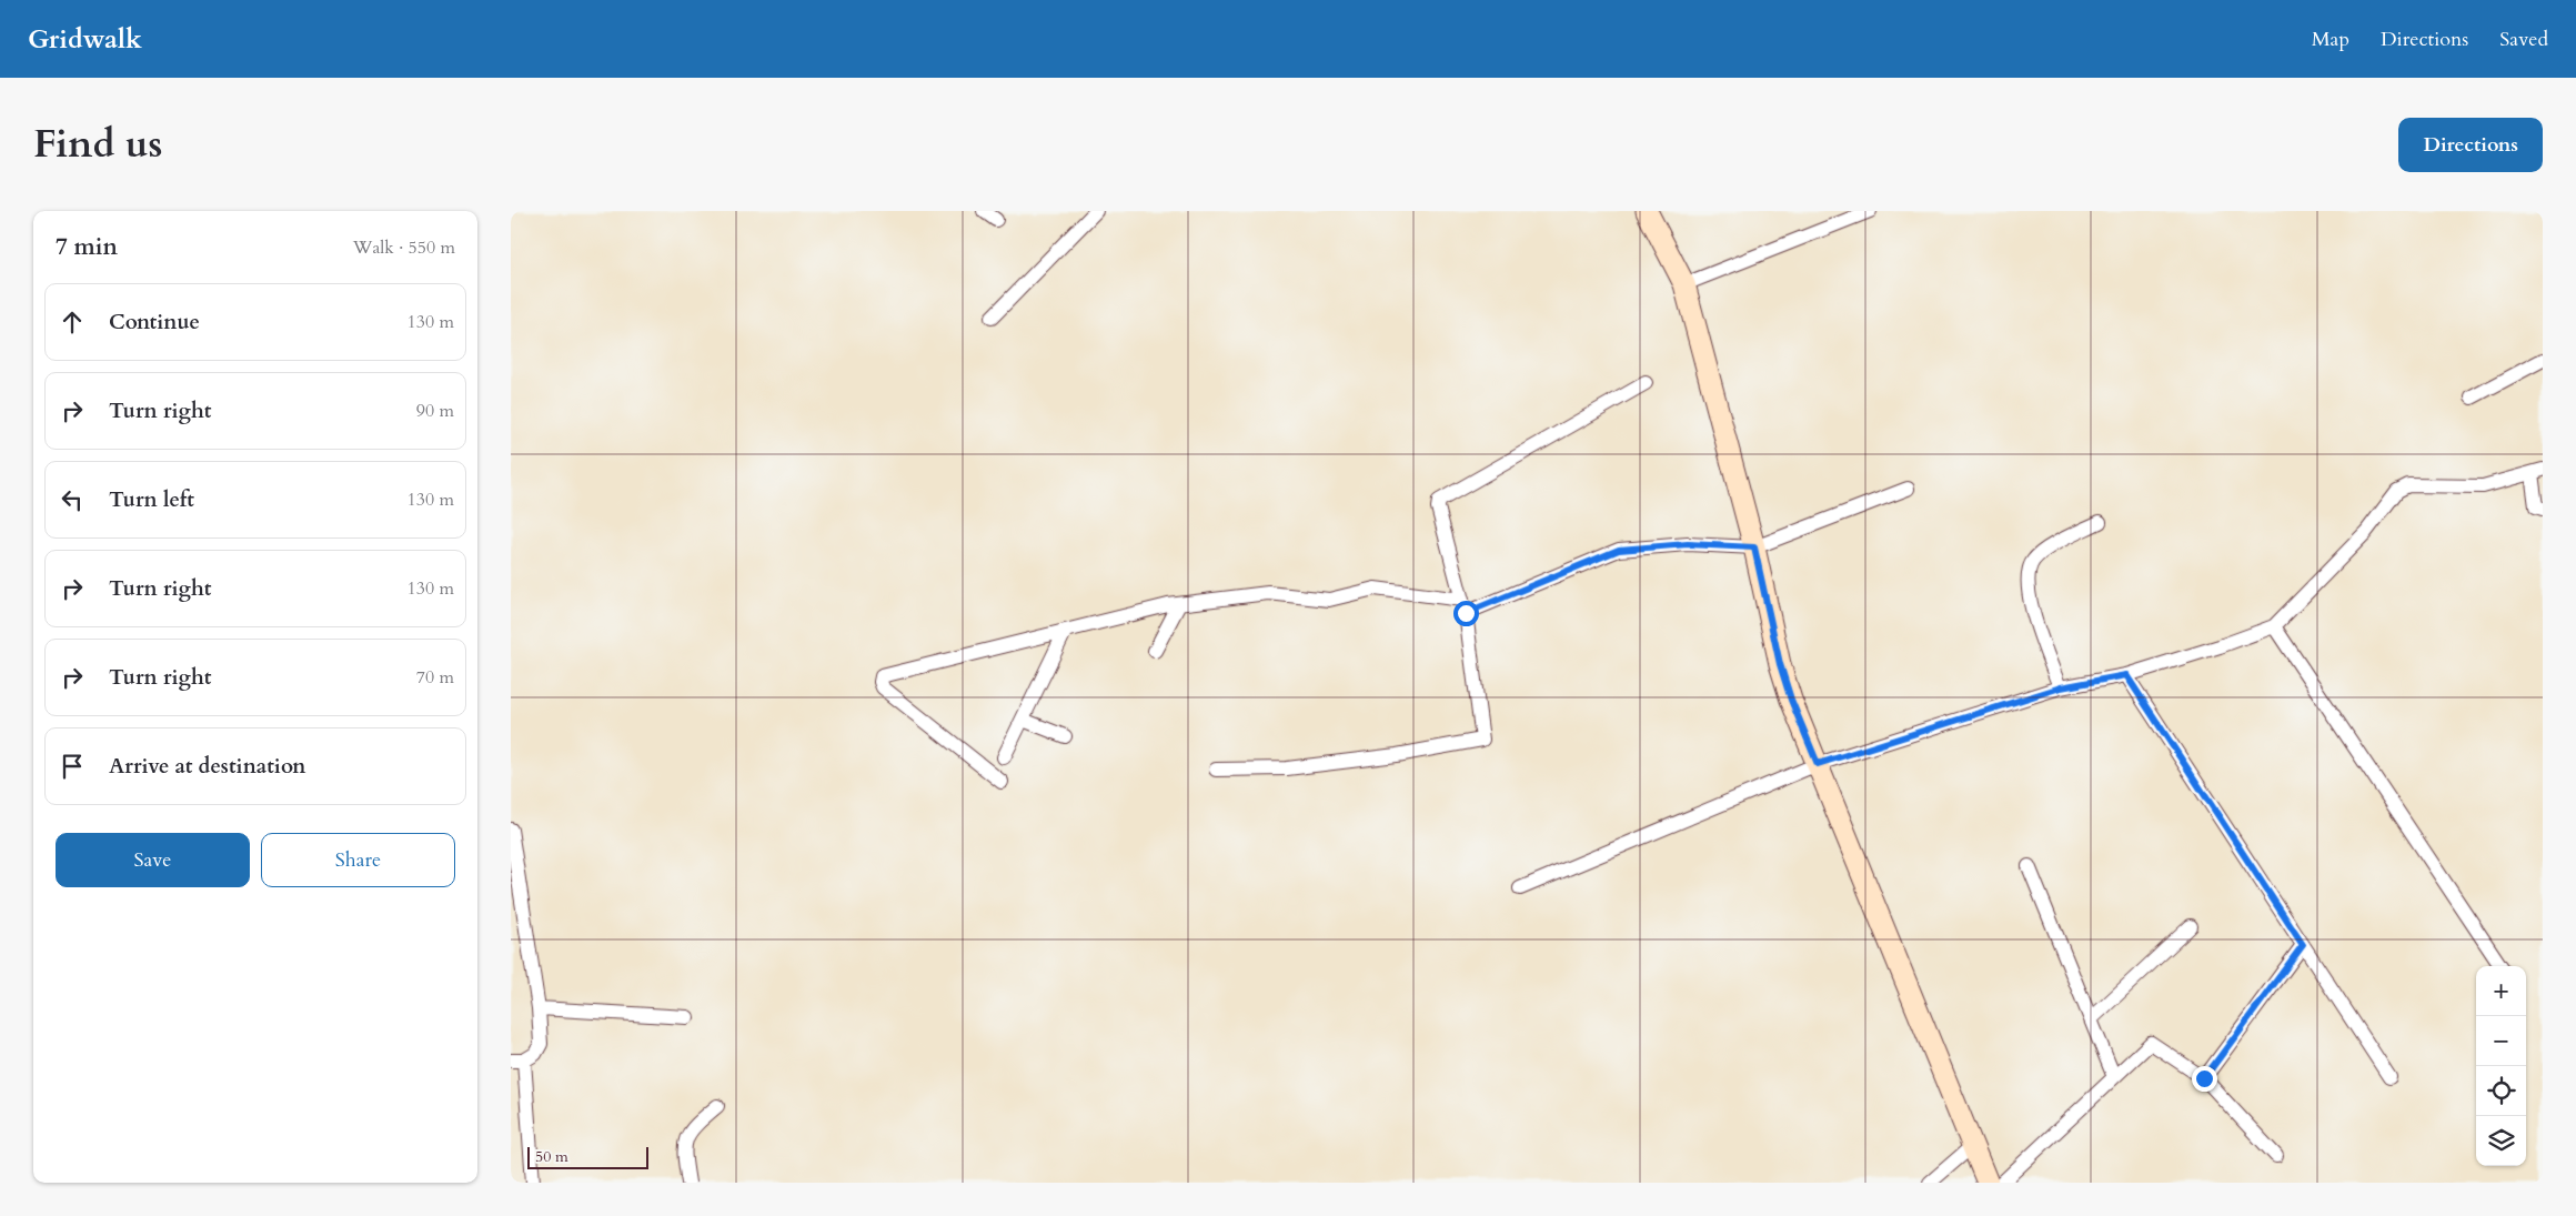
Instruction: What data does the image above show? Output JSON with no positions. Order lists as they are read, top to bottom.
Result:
{
  "scale_bar": "50 m",
  "page": {
    "header": "Gridwalk",
    "nav": ["Map", "Directions", "Saved"],
    "title": "Find us",
    "buttons": [
      "Directions",
      ["Save", "Share"]
    ],
    "heading": ["7 min", "Walk · 550 m"],
    "list": [
      ["Continue", "130 m"],
      ["Turn right", "90 m"],
      ["Turn left", "130 m"],
      ["Turn right", "130 m"],
      ["Turn right", "70 m"],
      "Arrive at destination"
    ],
    "map_buttons": ["+", "−"],
    "scale": "50 m"
  }
}
